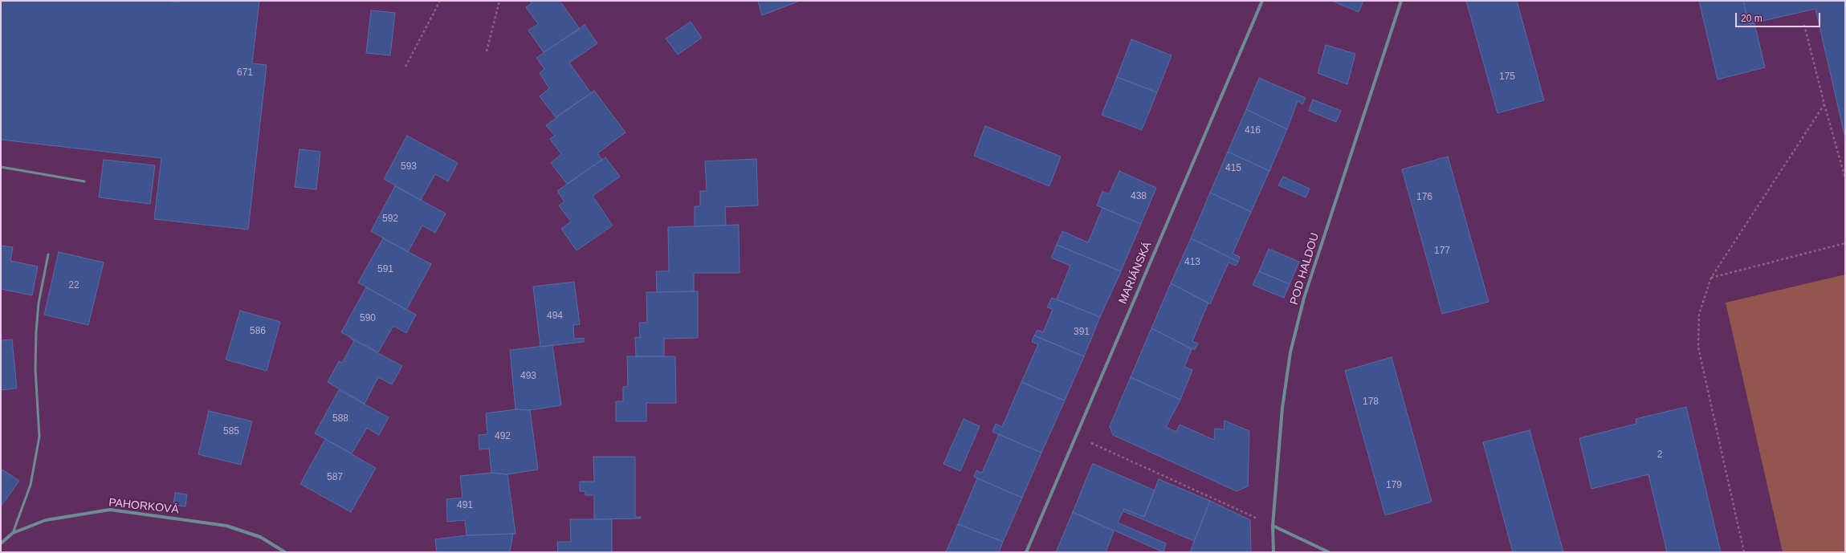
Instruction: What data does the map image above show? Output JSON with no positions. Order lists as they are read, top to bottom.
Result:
{
  "streets": {
    "street": ["POD HALDOU", "MARIÁNSKÁ", "PAHORKOVÁ"]
  },
  "house_numbers": [
    "671",
    "175",
    "416",
    "593",
    "415",
    "438",
    "176",
    "592",
    "177",
    "413",
    "591",
    "22",
    "494",
    "590",
    "586",
    "391",
    "493",
    "178",
    "588",
    "585",
    "492",
    "2",
    "587",
    "179",
    "491"
  ],
  "scale_bar": "20 m"
}
